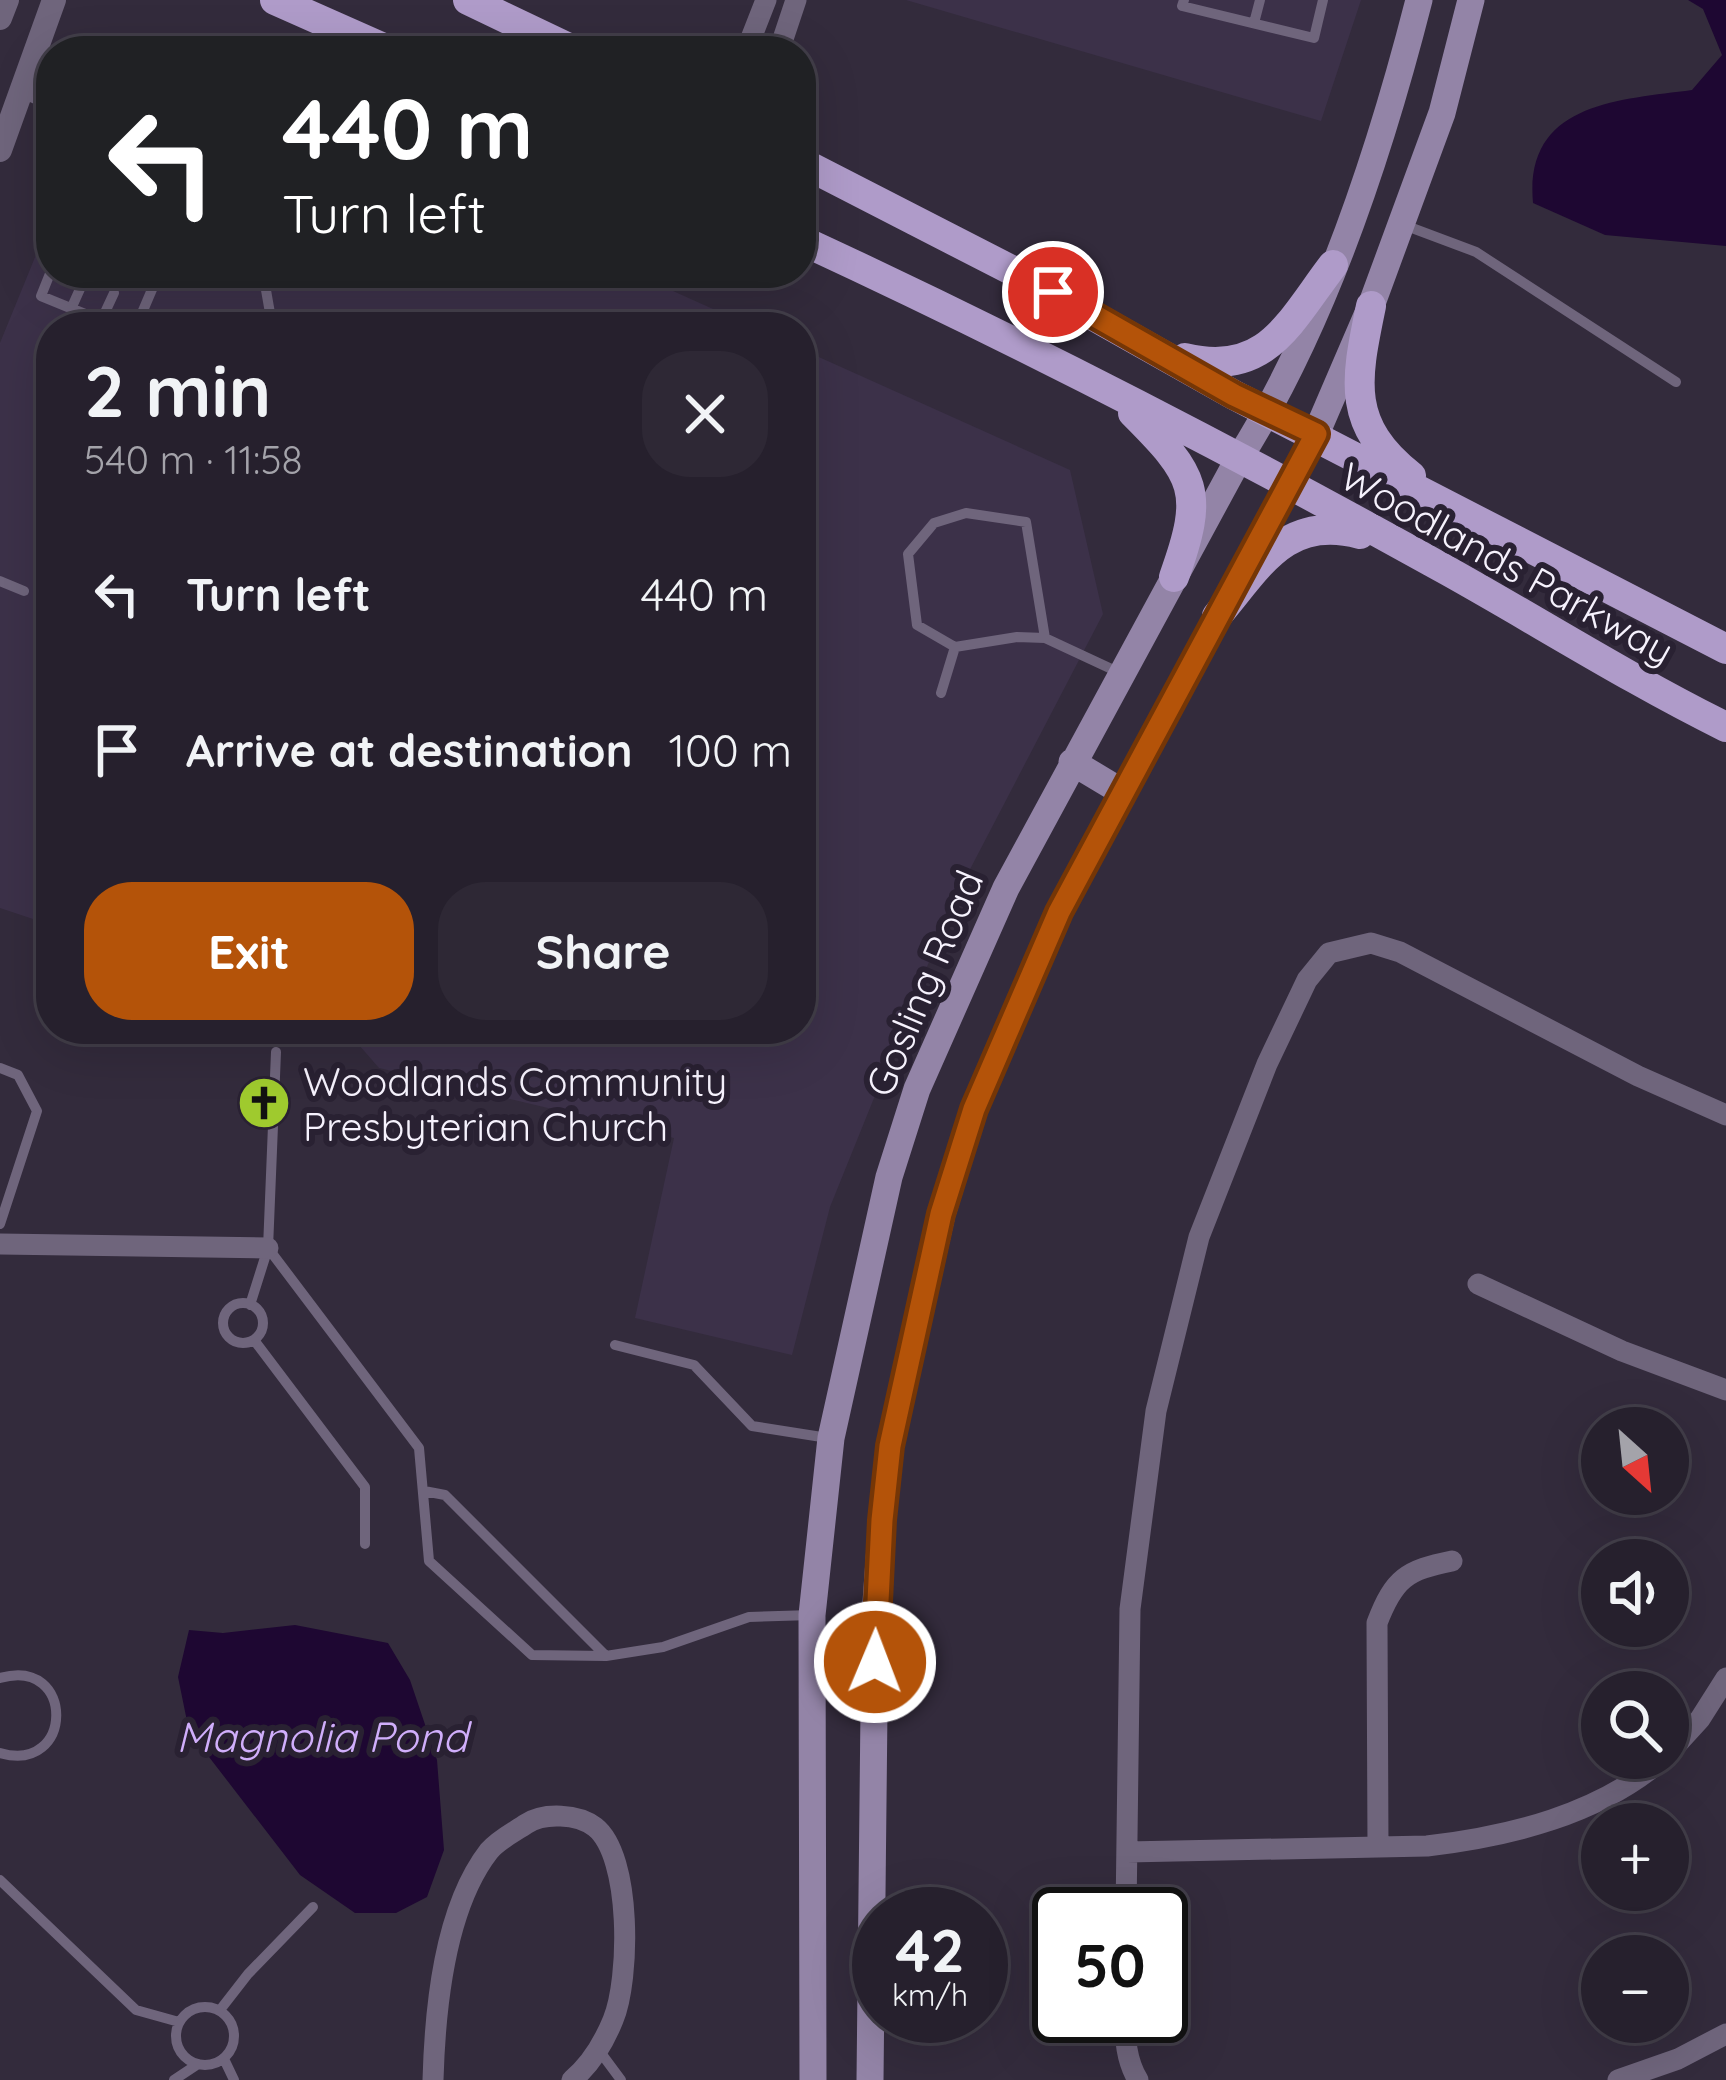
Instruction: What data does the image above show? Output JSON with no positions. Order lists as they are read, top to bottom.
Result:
{
  "streets": {
    "main road": ["Woodlands Parkway", "Gosling Road"]
  },
  "crossings": [
    ["Woodlands Parkway", "Gosling Road"]
  ],
  "water": ["Magnolia Pond"],
  "places": {
    "church": ["Woodlands Community Presbyterian Church"]
  },
  "north": "bottom right",
  "page": {
    "turn": ["440 m", "Turn left"],
    "heading": ["2 min", "540 m · 11:58"],
    "list": [
      {
        "name": "Turn left",
        "value": "440 m"
      },
      {
        "name": "Arrive at destination",
        "value": "100 m"
      }
    ],
    "buttons": ["Exit", "Share"],
    "map_buttons": ["+", "−"],
    "speed": "42 km/h",
    "limit": "50"
  }
}
